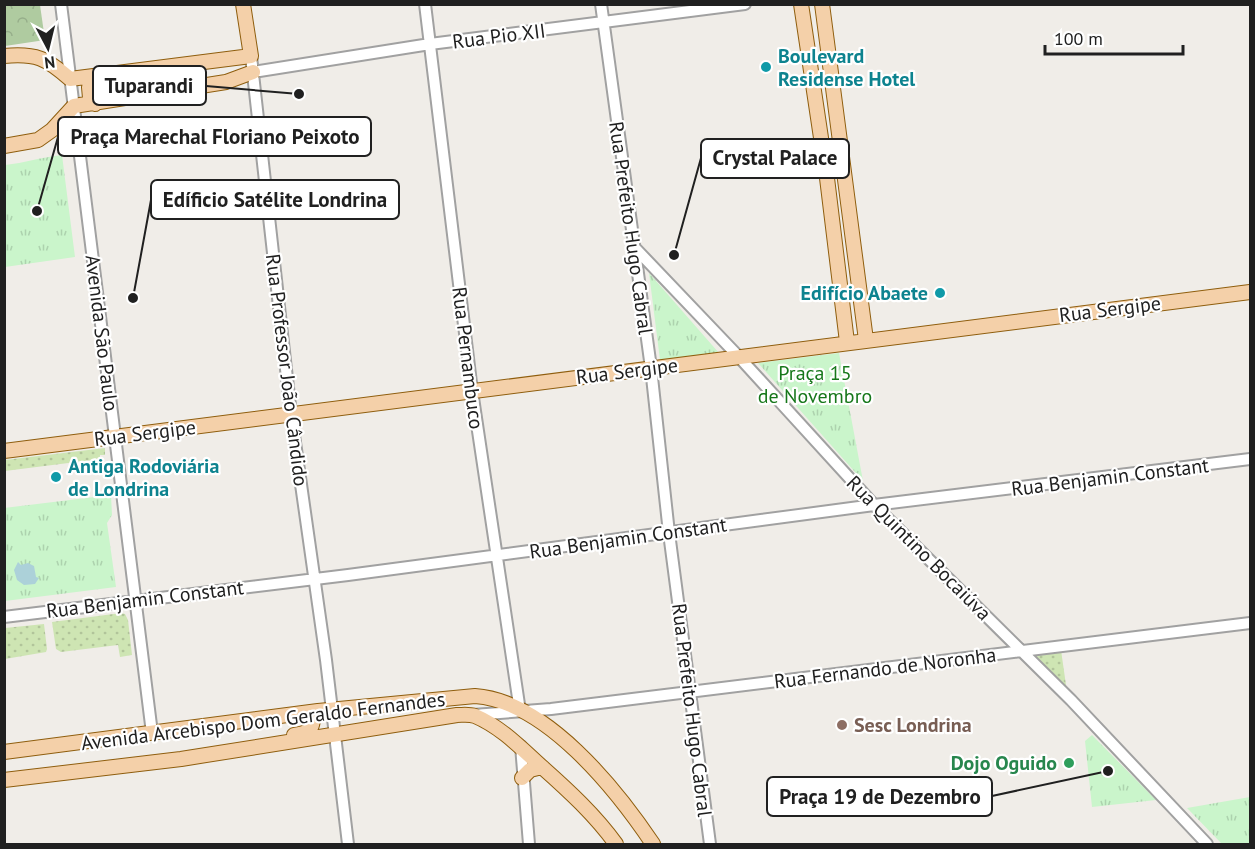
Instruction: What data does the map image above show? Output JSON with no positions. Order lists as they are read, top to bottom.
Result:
{
  "streets": {
    "main road": ["Rua Sergipe", "Rua Professor João Cândido", "Avenida Arcebispo Dom Geraldo Fernandes"],
    "street": [
      "Rua Pio XII",
      "Rua Prefeito Hugo Cabral",
      "Avenida São Paulo",
      "Rua Pernambuco",
      "Rua Benjamin Constant",
      "Rua Quintino Bocaiúva",
      "Rua Fernando de Noronha"
    ]
  },
  "crossings": [
    ["Rua Pio XII", "Rua Prefeito Hugo Cabral"],
    ["Rua Pio XII", "Rua Pernambuco"],
    ["Rua Pio XII", "Rua Professor João Cândido"],
    ["Rua Prefeito Hugo Cabral", "Rua Sergipe"],
    ["Rua Prefeito Hugo Cabral", "Rua Benjamin Constant"],
    ["Rua Prefeito Hugo Cabral", "Rua Quintino Bocaiúva"],
    ["Rua Prefeito Hugo Cabral", "Rua Fernando de Noronha"],
    ["Rua Sergipe", "Avenida São Paulo"],
    ["Rua Sergipe", "Rua Pernambuco"],
    ["Rua Sergipe", "Rua Professor João Cândido"],
    ["Rua Sergipe", "Rua Quintino Bocaiúva"],
    ["Avenida São Paulo", "Rua Benjamin Constant"],
    ["Avenida São Paulo", "Avenida Arcebispo Dom Geraldo Fernandes"],
    ["Rua Pernambuco", "Rua Benjamin Constant"],
    ["Rua Pernambuco", "Rua Fernando de Noronha"],
    ["Rua Pernambuco", "Avenida Arcebispo Dom Geraldo Fernandes"],
    ["Rua Professor João Cândido", "Rua Benjamin Constant"],
    ["Rua Professor João Cândido", "Avenida Arcebispo Dom Geraldo Fernandes"],
    ["Rua Benjamin Constant", "Rua Quintino Bocaiúva"],
    ["Rua Quintino Bocaiúva", "Rua Fernando de Noronha"],
    ["Rua Fernando de Noronha", "Avenida Arcebispo Dom Geraldo Fernandes"]
  ],
  "parks": ["Praça 15 de Novembro"],
  "places": [
    "Boulevard Residense Hotel",
    "Tuparandi",
    "Praça Marechal Floriano Peixoto",
    "Crystal Palace",
    "Edifício Abaete",
    "Edíficio Satélite Londrina",
    "Antiga Rodoviária de Londrina",
    "Sesc Londrina",
    "Dojo Oguido",
    "Praça 19 de Dezembro"
  ],
  "scale_bar": "100 m",
  "north": "bottom"
}
